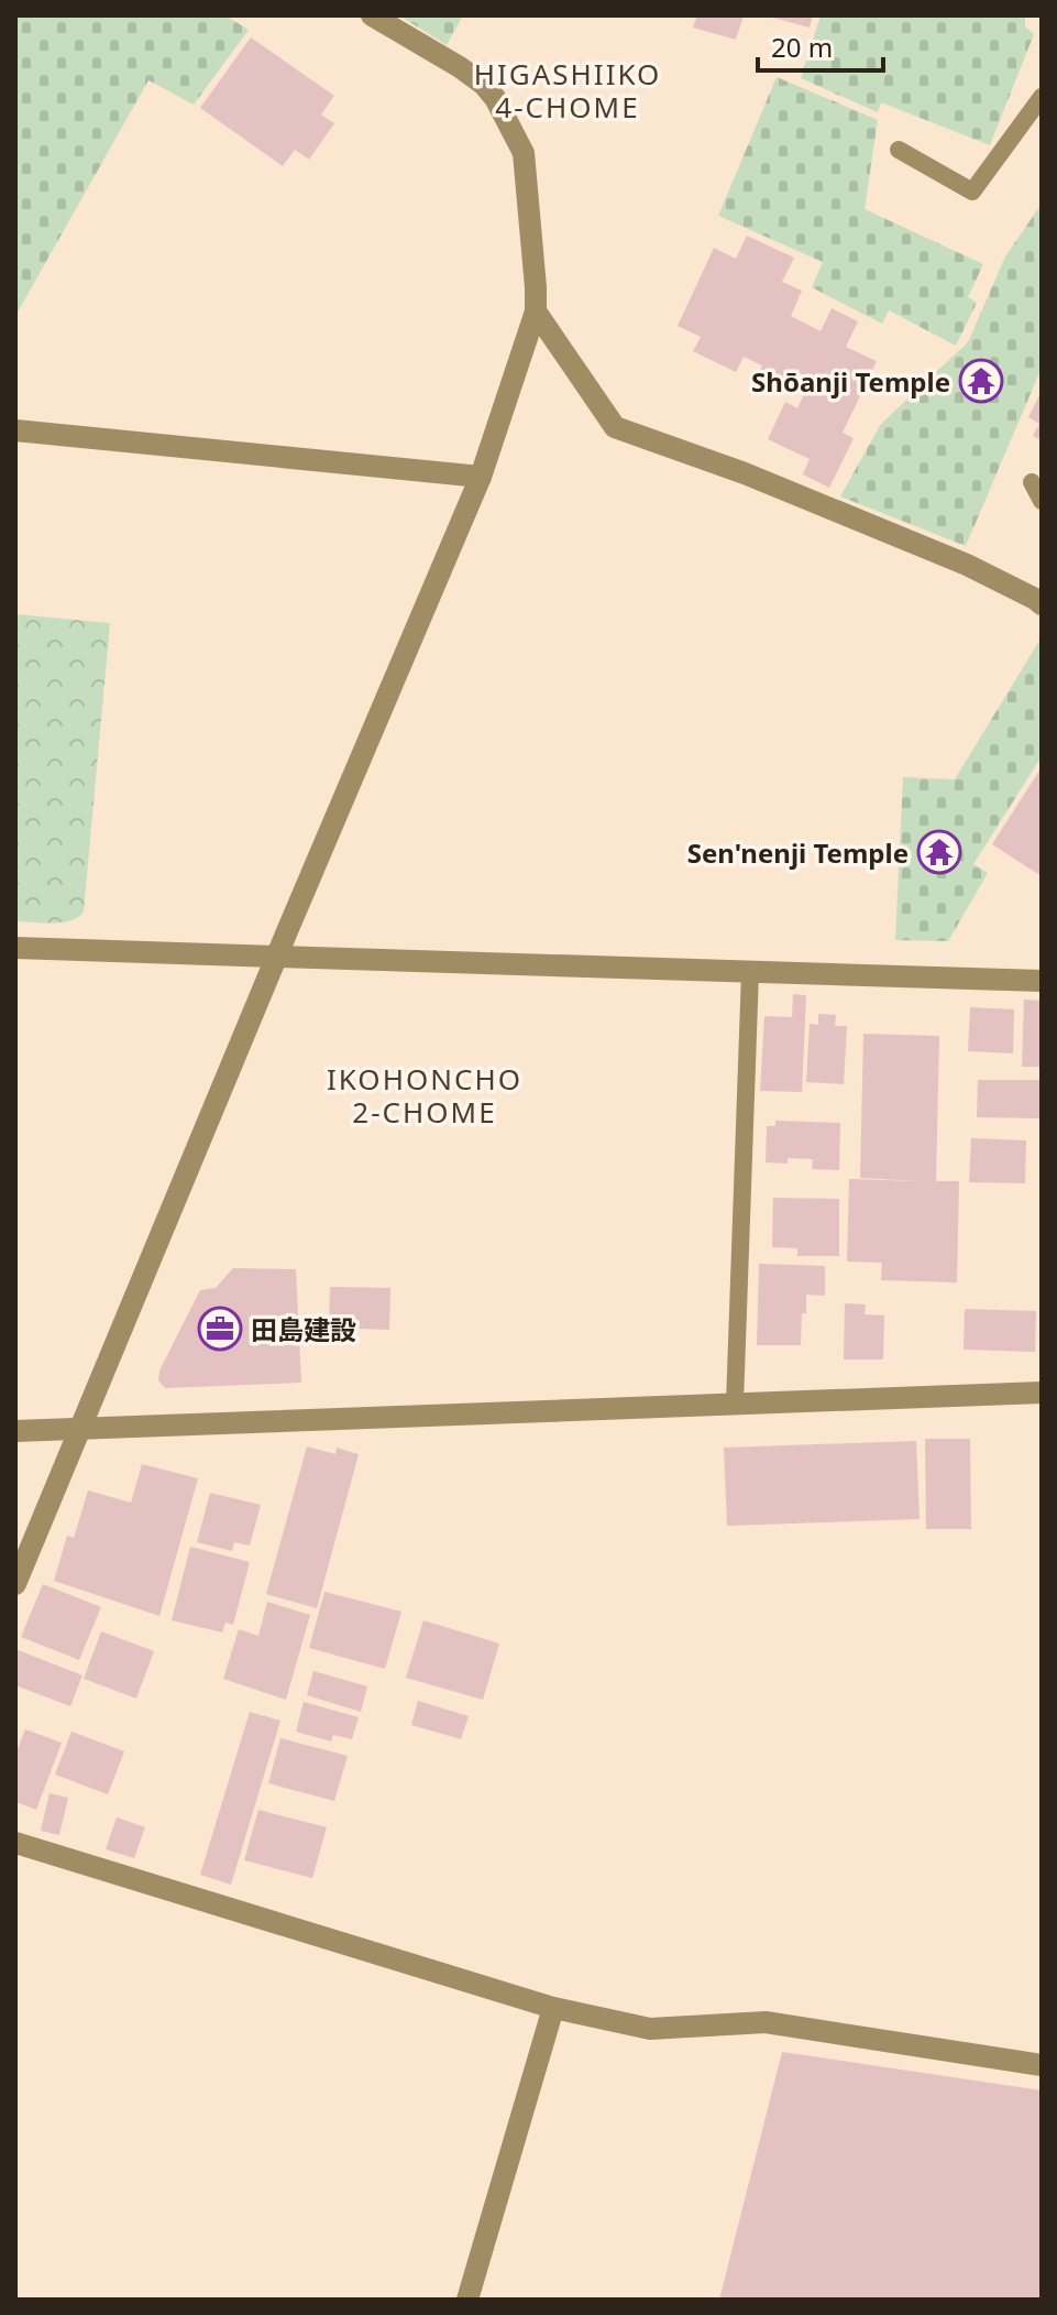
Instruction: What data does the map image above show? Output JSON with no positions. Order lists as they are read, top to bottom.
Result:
{
  "districts": ["HIGASHIIKO 4-CHOME", "IKOHONCHO 2-CHOME"],
  "places": {
    "temple": ["Shōanji Temple", "Sen'nenji Temple"],
    "office": ["田島建設"]
  },
  "scale_bar": "20 m"
}
